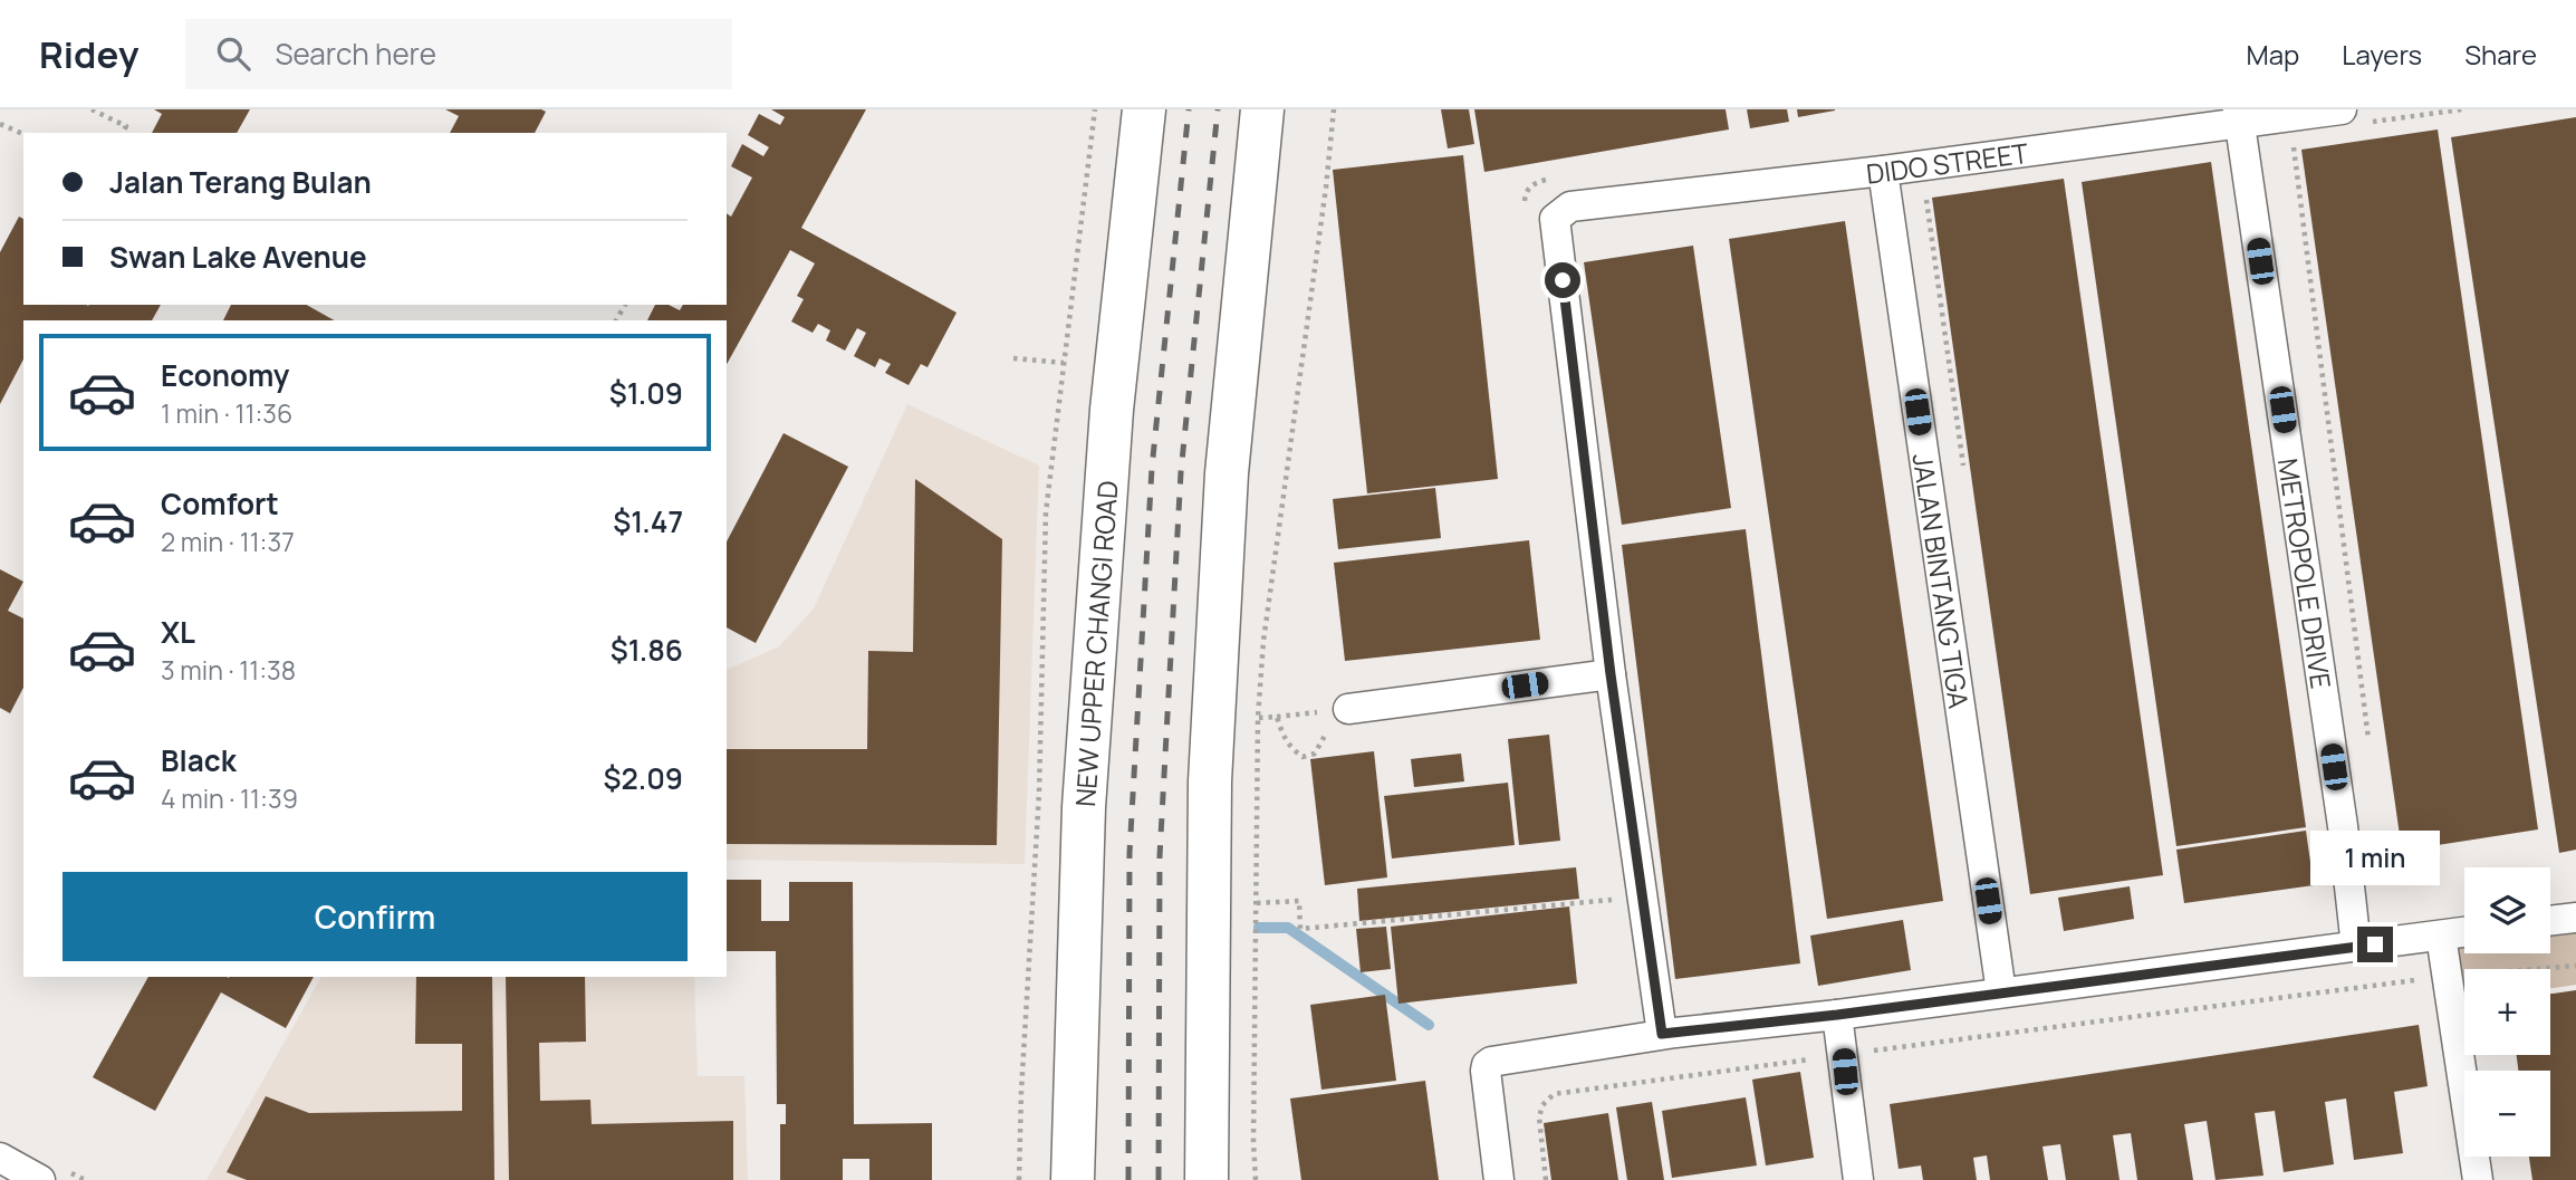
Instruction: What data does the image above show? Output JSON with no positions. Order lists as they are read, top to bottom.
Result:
{
  "streets": {
    "main road": ["NEW UPPER CHANGI ROAD"],
    "street": ["DIDO STREET", "METROPOLE DRIVE", "JALAN BINTANG TIGA"]
  },
  "crossings": [
    ["DIDO STREET", "METROPOLE DRIVE"],
    ["DIDO STREET", "JALAN BINTANG TIGA"]
  ],
  "page": {
    "header": "Ridey",
    "search": "Search here",
    "nav": ["Map", "Layers", "Share"],
    "banner": ["Jalan Terang Bulan", "Swan Lake Avenue"],
    "list": [
      {
        "name": "Economy",
        "note": "1 min · 11:36",
        "value": "$1.09"
      },
      {
        "name": "Comfort",
        "note": "2 min · 11:37",
        "value": "$1.47"
      },
      {
        "name": "XL",
        "note": "3 min · 11:38",
        "value": "$1.86"
      },
      {
        "name": "Black",
        "note": "4 min · 11:39",
        "value": "$2.09"
      }
    ],
    "bubble": "1 min",
    "buttons": "Confirm",
    "map_buttons": ["+", "−"]
  }
}
